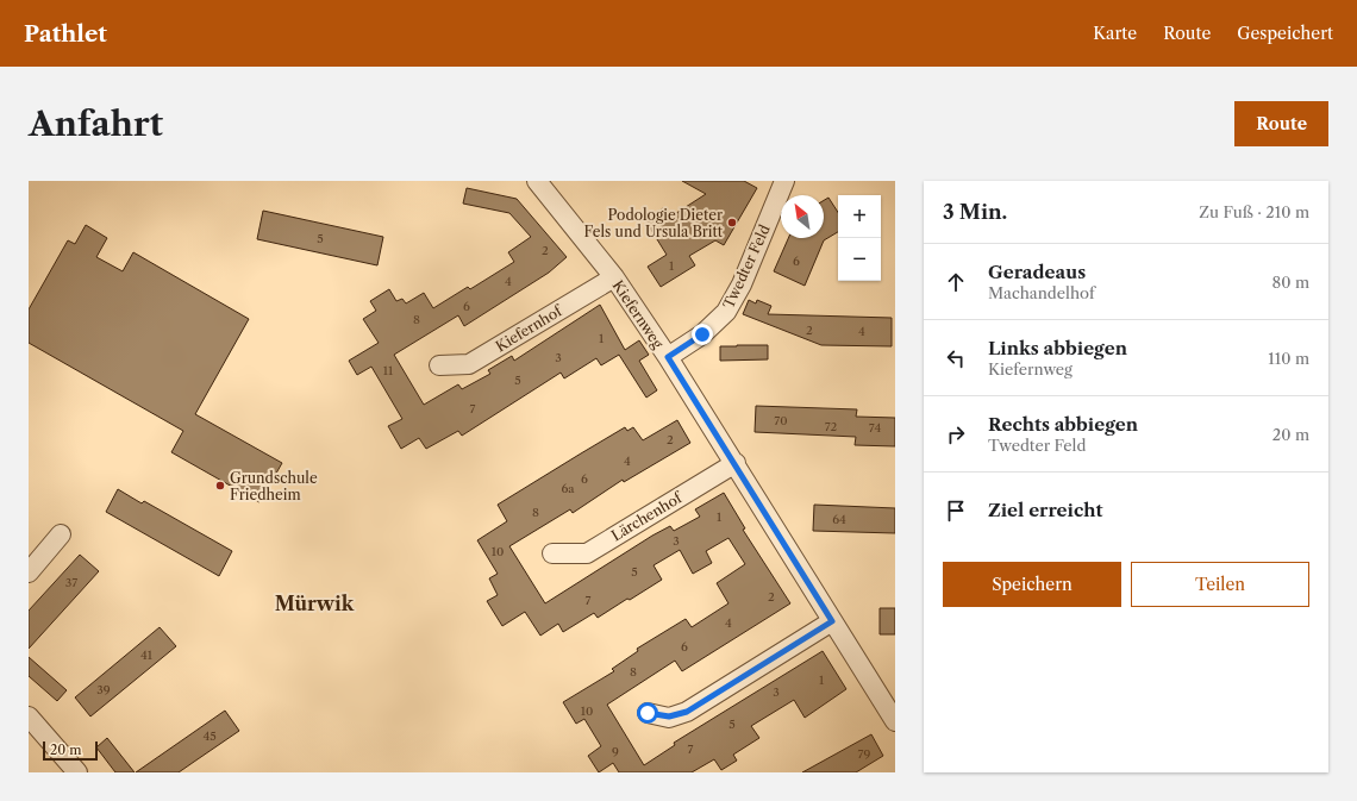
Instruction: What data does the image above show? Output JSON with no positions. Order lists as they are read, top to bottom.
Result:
{
  "streets": {
    "street": [
      "Twedter Feld",
      "Kiefernweg",
      "Kiefernhof",
      "Lärchenhof"
    ]
  },
  "crossings": [
    ["Twedter Feld", "Kiefernweg"],
    ["Kiefernweg", "Kiefernhof"],
    ["Kiefernweg", "Lärchenhof"]
  ],
  "districts": ["Mürwik"],
  "places": ["Podologie Dieter Fels und Ursula Britt", "Grundschule Friedheim"],
  "house_numbers": [
    "5",
    "2",
    "6",
    "1",
    "4",
    "6",
    "8",
    "2",
    "4",
    "1",
    "3",
    "11",
    "5",
    "7",
    "70",
    "72",
    "74",
    "2",
    "4",
    "6",
    "6a",
    "8",
    "1",
    "64",
    "3",
    "10",
    "5",
    "37",
    "2",
    "7",
    "4",
    "6",
    "41",
    "8",
    "1",
    "39",
    "3",
    "10",
    "5",
    "45",
    "7",
    "9",
    "79"
  ],
  "scale_bar": "20 m",
  "north": "top left",
  "page": {
    "header": "Pathlet",
    "nav": ["Karte", "Route", "Gespeichert"],
    "buttons": [
      "Route",
      ["Speichern", "Teilen"]
    ],
    "title": "Anfahrt",
    "heading": ["3 Min.", "Zu Fuß · 210 m"],
    "map_buttons": ["+", "−"],
    "list": [
      ["Geradeaus", "Machandelhof", "80 m"],
      ["Links abbiegen", "Kiefernweg", "110 m"],
      ["Rechts abbiegen", "Twedter Feld", "20 m"],
      "Ziel erreicht"
    ],
    "scale": "20 m"
  }
}
